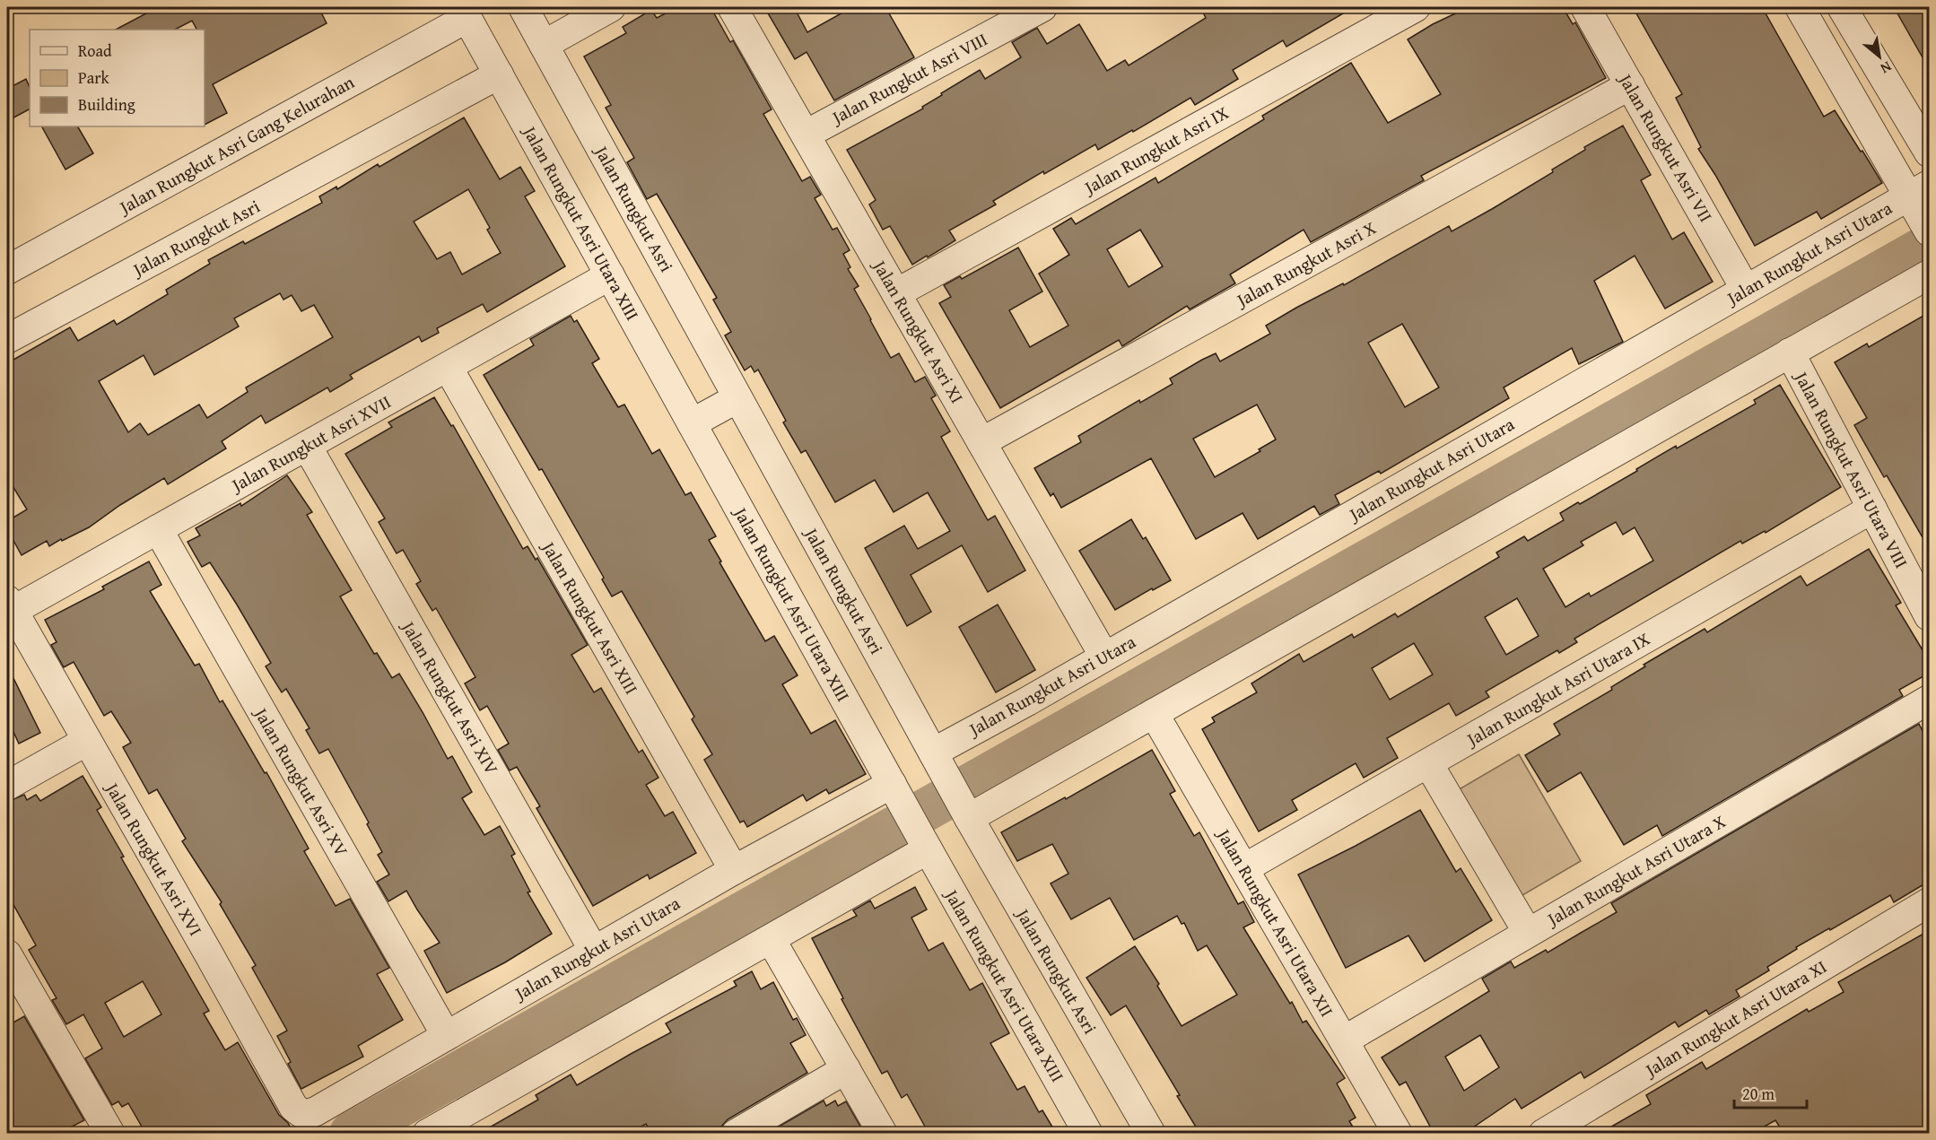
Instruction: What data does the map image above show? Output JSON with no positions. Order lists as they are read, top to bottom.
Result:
{
  "streets": {
    "street": [
      "Jalan Rungkut Asri VIII",
      "Jalan Rungkut Asri Gang Kelurahan",
      "Jalan Rungkut Asri VII",
      "Jalan Rungkut Asri IX",
      "Jalan Rungkut Asri",
      "Jalan Rungkut Asri Utara XIII",
      "Jalan Rungkut Asri Utara",
      "Jalan Rungkut Asri X",
      "Jalan Rungkut Asri XI",
      "Jalan Rungkut Asri XVII",
      "Jalan Rungkut Asri Utara VIII",
      "Jalan Rungkut Asri XIII",
      "Jalan Rungkut Asri Utara IX",
      "Jalan Rungkut Asri XIV",
      "Jalan Rungkut Asri XV",
      "Jalan Rungkut Asri XVI",
      "Jalan Rungkut Asri Utara X",
      "Jalan Rungkut Asri Utara XII",
      "Jalan Rungkut Asri Utara XI"
    ]
  },
  "crossings": [
    ["Jalan Rungkut Asri VIII", "Jalan Rungkut Asri XI"],
    ["Jalan Rungkut Asri Gang Kelurahan", "Jalan Rungkut Asri Utara XIII"],
    ["Jalan Rungkut Asri VII", "Jalan Rungkut Asri Utara"],
    ["Jalan Rungkut Asri VII", "Jalan Rungkut Asri X"],
    ["Jalan Rungkut Asri IX", "Jalan Rungkut Asri XI"],
    ["Jalan Rungkut Asri", "Jalan Rungkut Asri Utara XIII"],
    ["Jalan Rungkut Asri", "Jalan Rungkut Asri Utara"],
    ["Jalan Rungkut Asri Utara XIII", "Jalan Rungkut Asri Utara"],
    ["Jalan Rungkut Asri Utara XIII", "Jalan Rungkut Asri XVII"],
    ["Jalan Rungkut Asri Utara", "Jalan Rungkut Asri XI"],
    ["Jalan Rungkut Asri Utara", "Jalan Rungkut Asri XIII"],
    ["Jalan Rungkut Asri Utara", "Jalan Rungkut Asri XIV"],
    ["Jalan Rungkut Asri Utara", "Jalan Rungkut Asri XV"],
    ["Jalan Rungkut Asri Utara", "Jalan Rungkut Asri XVI"],
    ["Jalan Rungkut Asri X", "Jalan Rungkut Asri XI"],
    ["Jalan Rungkut Asri XVII", "Jalan Rungkut Asri XIII"],
    ["Jalan Rungkut Asri XVII", "Jalan Rungkut Asri XIV"],
    ["Jalan Rungkut Asri XVII", "Jalan Rungkut Asri XV"],
    ["Jalan Rungkut Asri XVII", "Jalan Rungkut Asri XVI"],
    ["Jalan Rungkut Asri Utara VIII", "Jalan Rungkut Asri Utara IX"],
    ["Jalan Rungkut Asri Utara IX", "Jalan Rungkut Asri Utara XII"],
    ["Jalan Rungkut Asri Utara X", "Jalan Rungkut Asri Utara XII"]
  ],
  "legend": ["Road", "Park", "Building"],
  "scale_bar": "20 m",
  "north": "bottom right"
}
